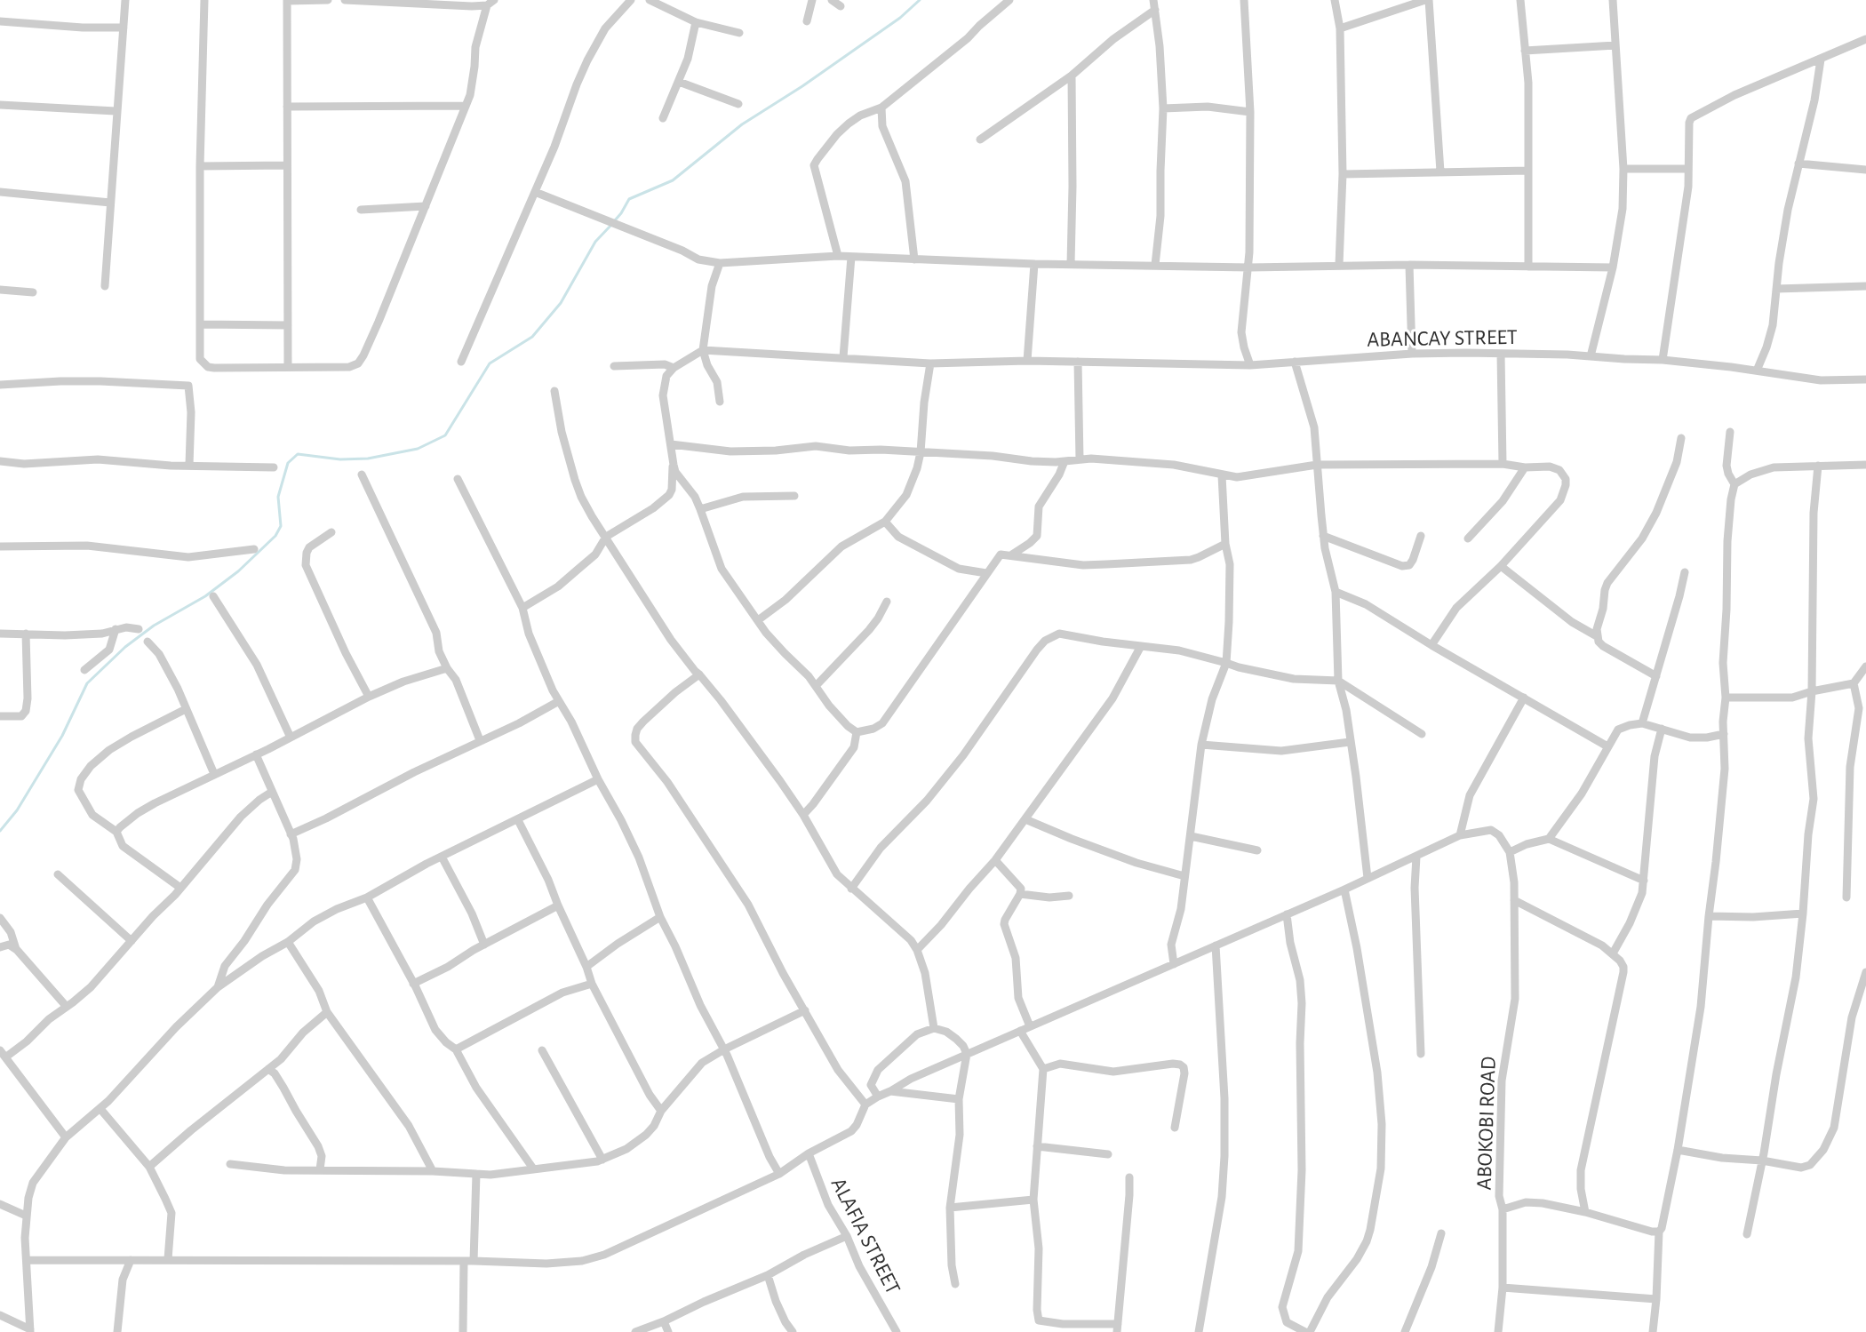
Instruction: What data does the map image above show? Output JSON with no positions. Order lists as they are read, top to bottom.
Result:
{
  "streets": {
    "street": ["ABANCAY STREET", "ABOKOBI ROAD", "ALAFIA STREET"]
  }
}
